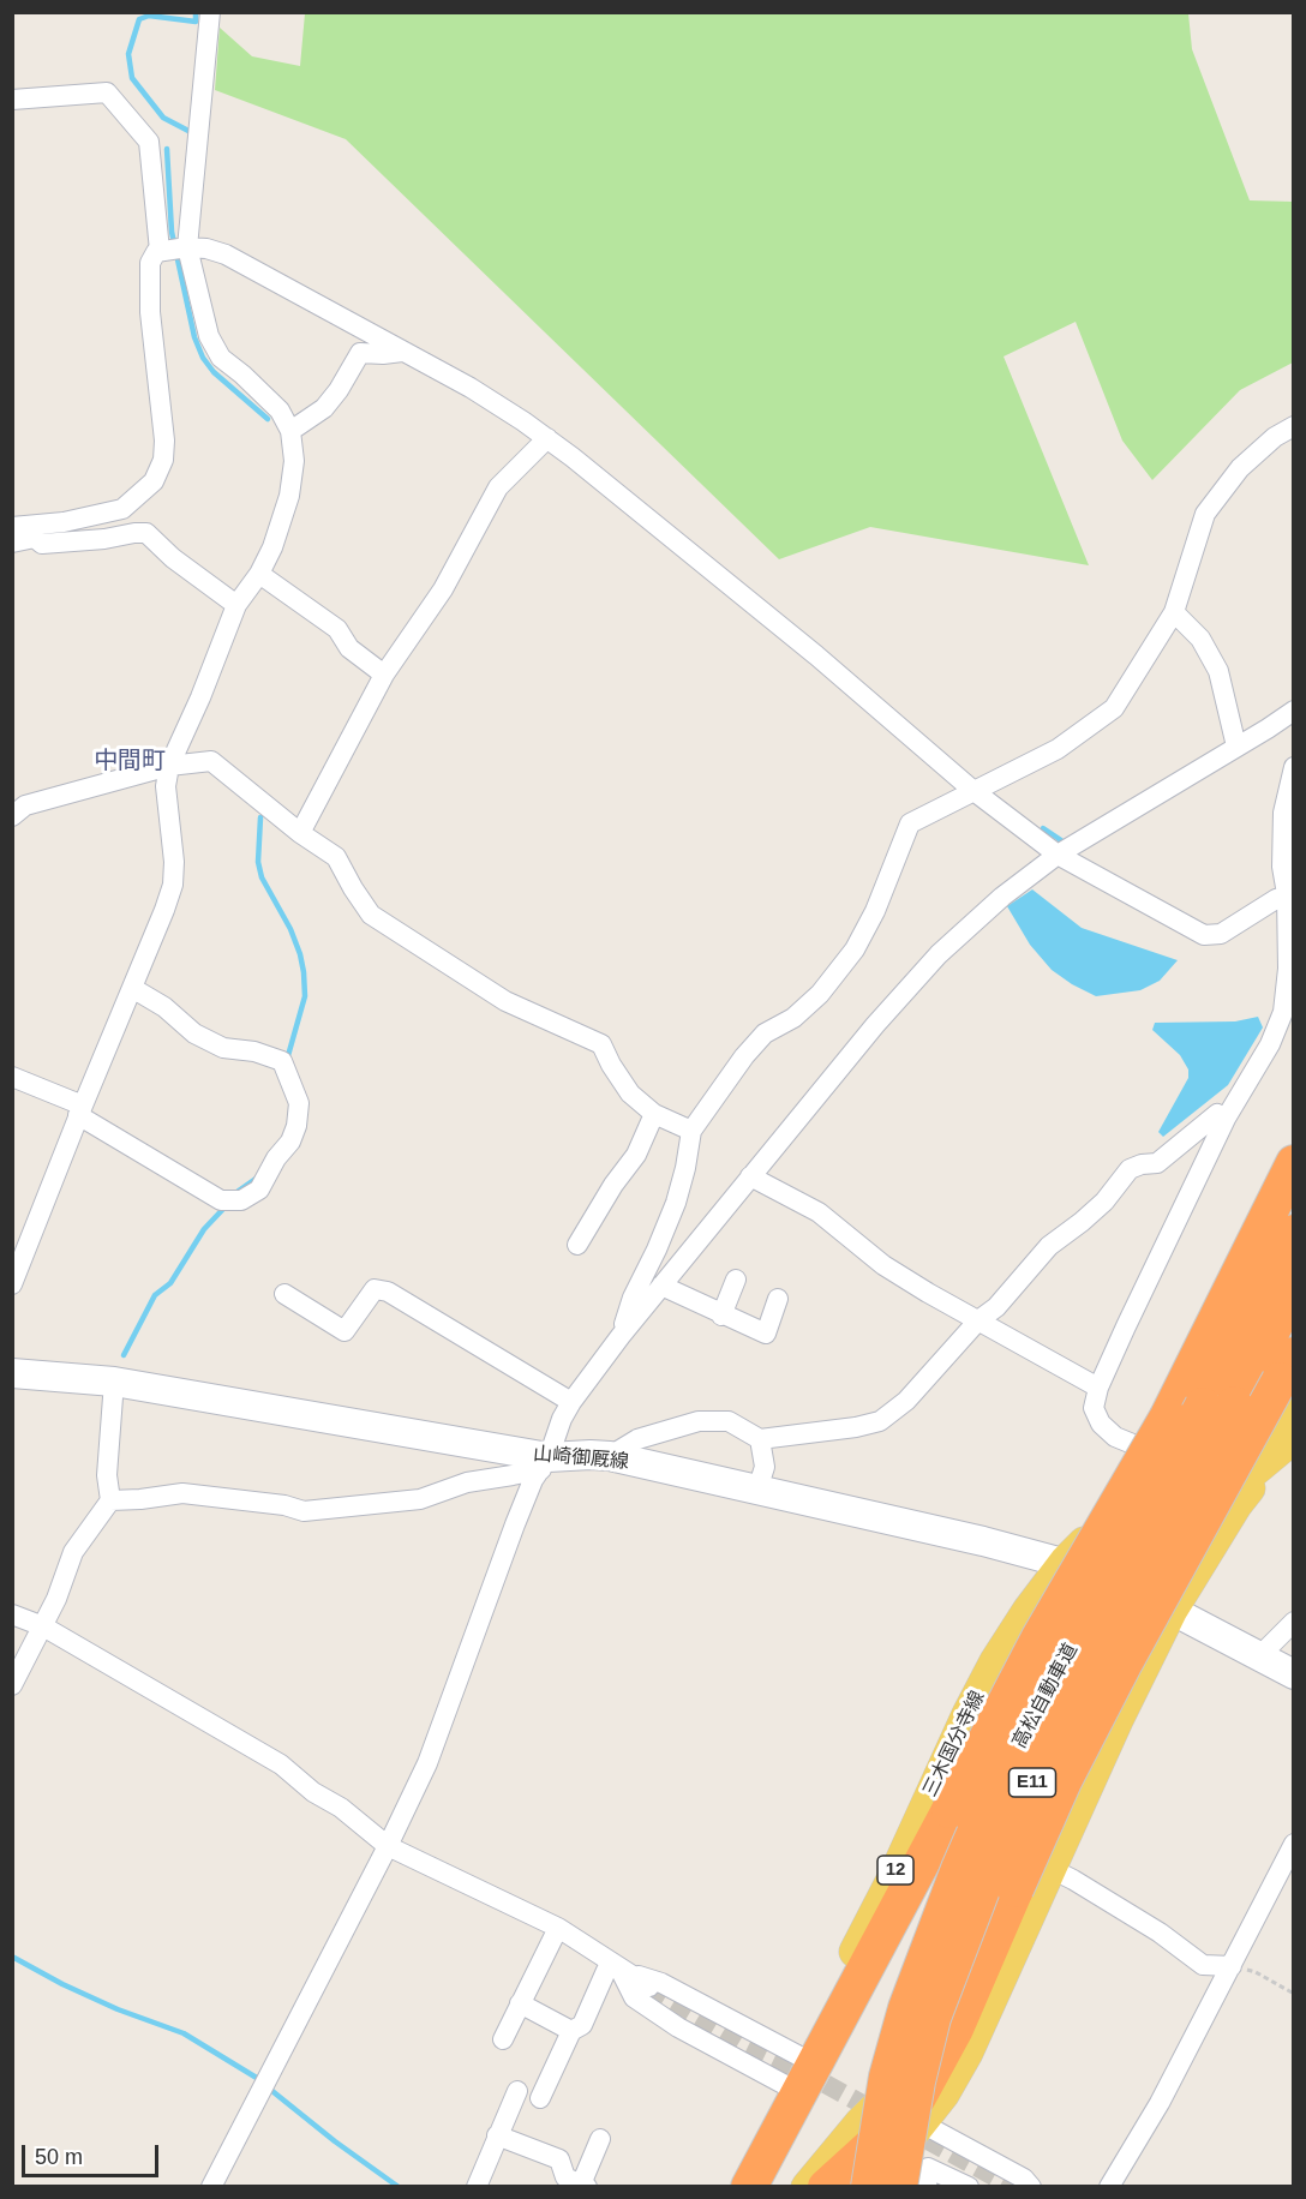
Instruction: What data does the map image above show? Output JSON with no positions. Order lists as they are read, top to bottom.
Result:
{
  "streets": {
    "highway": ["高松自動車道", "E11"],
    "main road": ["山崎御厩線", "三木国分寺線", "12"]
  },
  "crossings": [
    ["山崎御厩線", "三木国分寺線"]
  ],
  "districts": ["中間町"],
  "scale_bar": "50 m"
}
